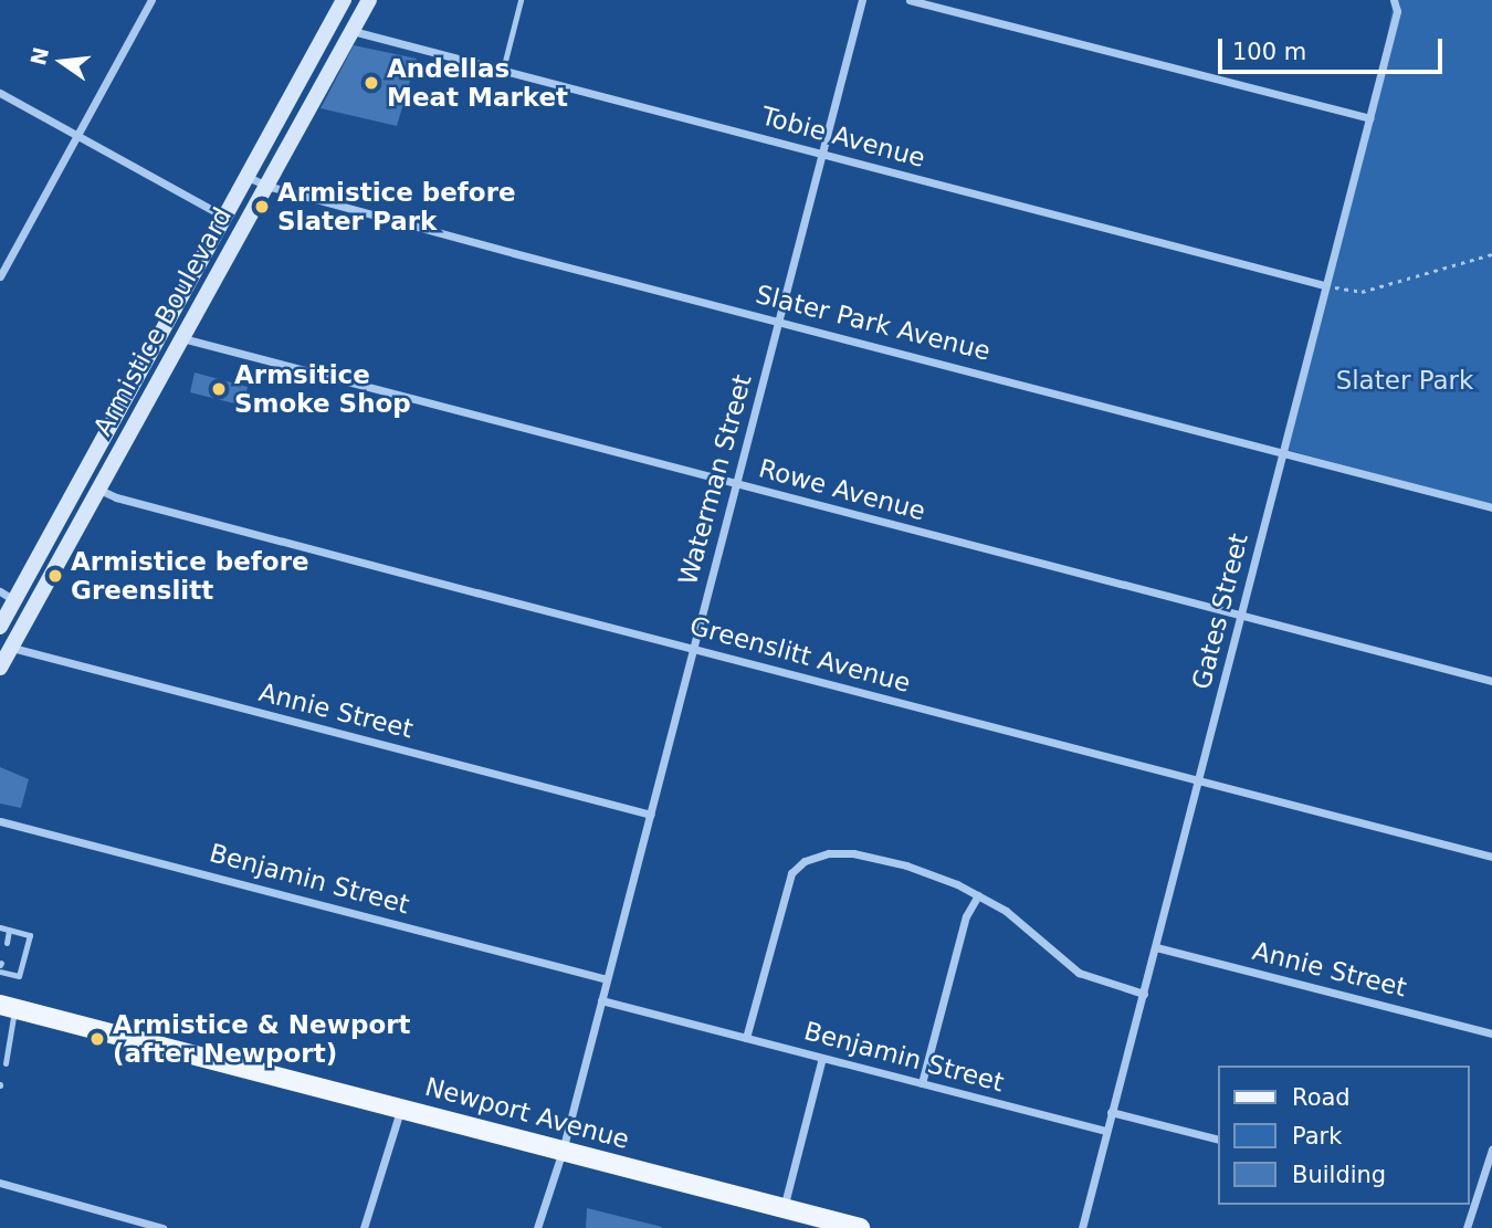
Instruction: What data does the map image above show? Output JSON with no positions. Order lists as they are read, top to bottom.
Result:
{
  "streets": {
    "main road": ["Armistice Boulevard", "Newport Avenue"],
    "street": [
      "Tobie Avenue",
      "Slater Park Avenue",
      "Waterman Street",
      "Rowe Avenue",
      "Gates Street",
      "Greenslitt Avenue",
      "Annie Street",
      "Benjamin Street"
    ]
  },
  "crossings": [
    ["Tobie Avenue", "Armistice Boulevard"],
    ["Tobie Avenue", "Waterman Street"],
    ["Tobie Avenue", "Gates Street"],
    ["Armistice Boulevard", "Slater Park Avenue"],
    ["Armistice Boulevard", "Rowe Avenue"],
    ["Armistice Boulevard", "Greenslitt Avenue"],
    ["Armistice Boulevard", "Annie Street"],
    ["Slater Park Avenue", "Waterman Street"],
    ["Slater Park Avenue", "Gates Street"],
    ["Waterman Street", "Rowe Avenue"],
    ["Waterman Street", "Greenslitt Avenue"],
    ["Waterman Street", "Annie Street"],
    ["Waterman Street", "Benjamin Street"],
    ["Waterman Street", "Newport Avenue"],
    ["Rowe Avenue", "Gates Street"],
    ["Gates Street", "Greenslitt Avenue"],
    ["Gates Street", "Annie Street"],
    ["Gates Street", "Benjamin Street"]
  ],
  "parks": ["Slater Park"],
  "places": [
    "Andellas Meat Market",
    "Armistice before Slater Park",
    "Armsitice Smoke Shop",
    "Armistice before Greenslitt",
    "Armistice & Newport (after Newport)"
  ],
  "legend": ["Road", "Park", "Building"],
  "scale_bar": "100 m",
  "north": "left"
}
